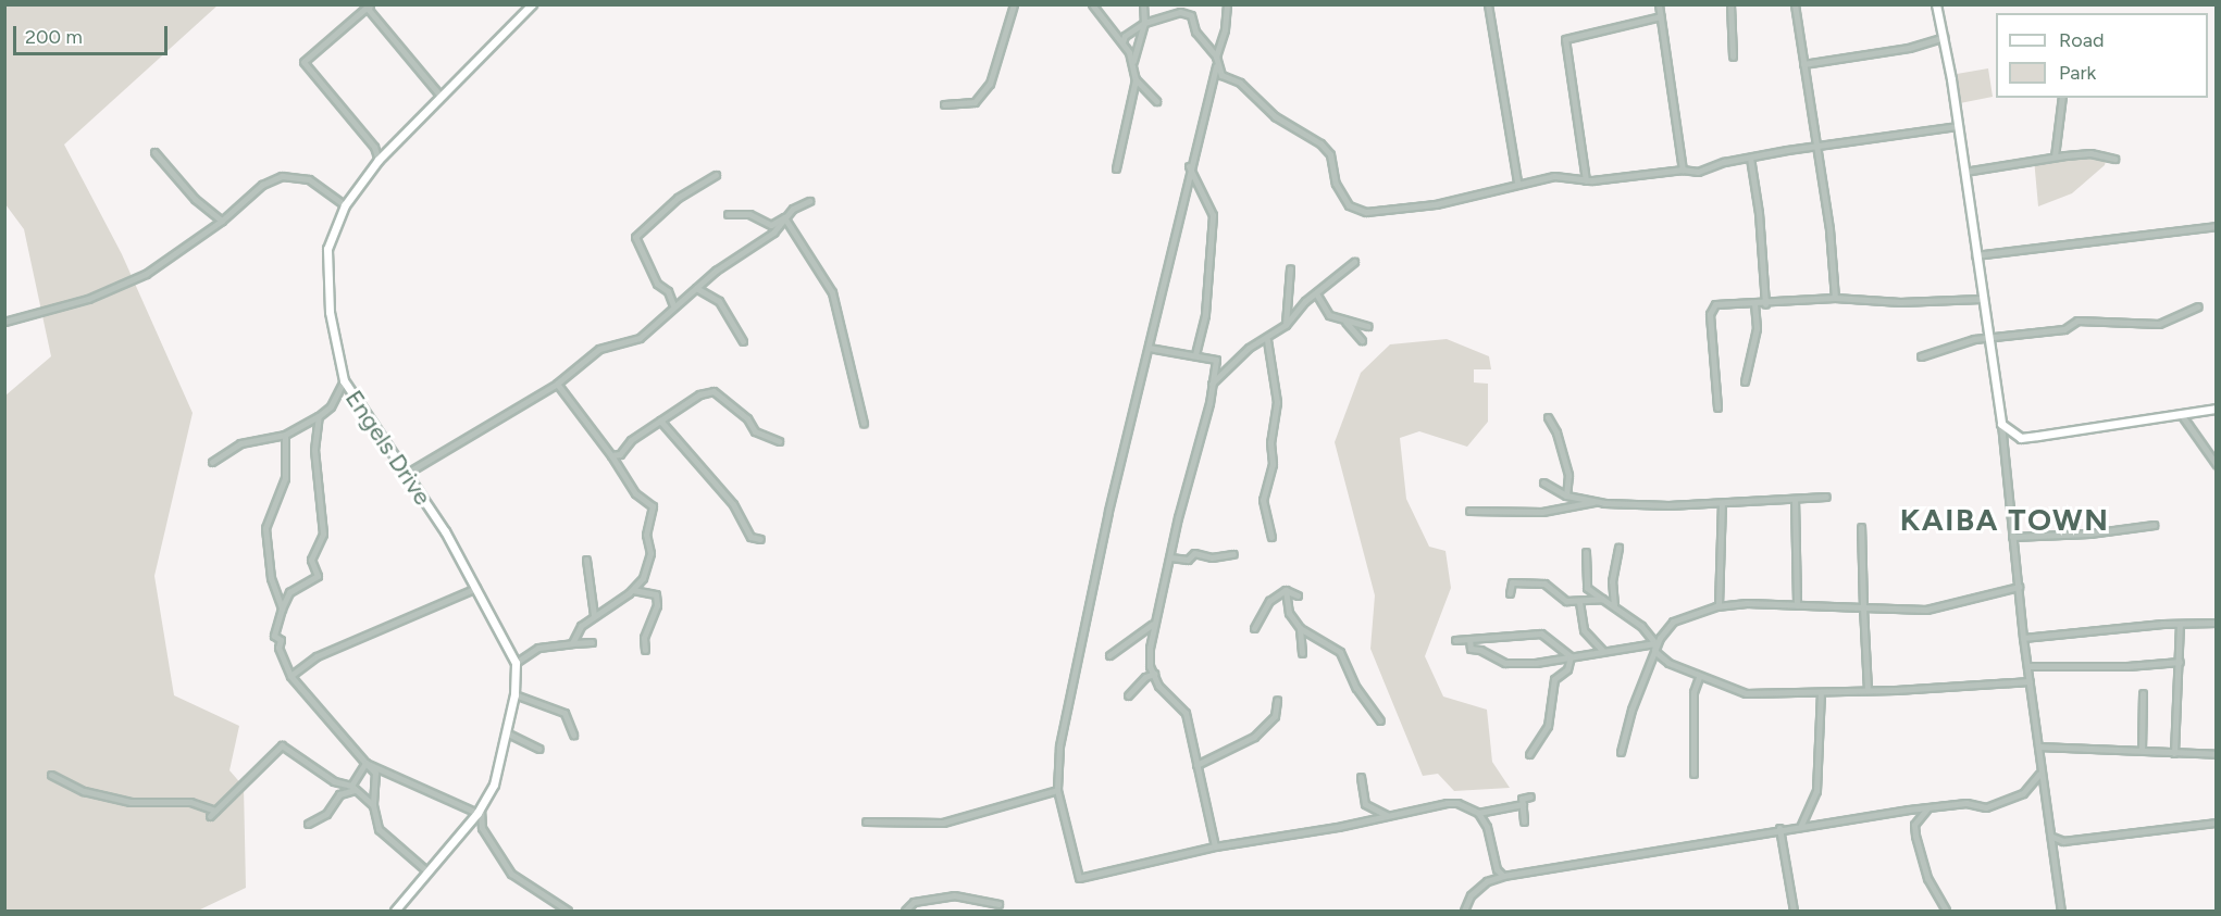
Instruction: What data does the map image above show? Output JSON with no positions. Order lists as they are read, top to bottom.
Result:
{
  "streets": {
    "street": ["Engels Drive"]
  },
  "districts": ["KAIBA TOWN"],
  "legend": ["Road", "Park"],
  "scale_bar": "200 m"
}
